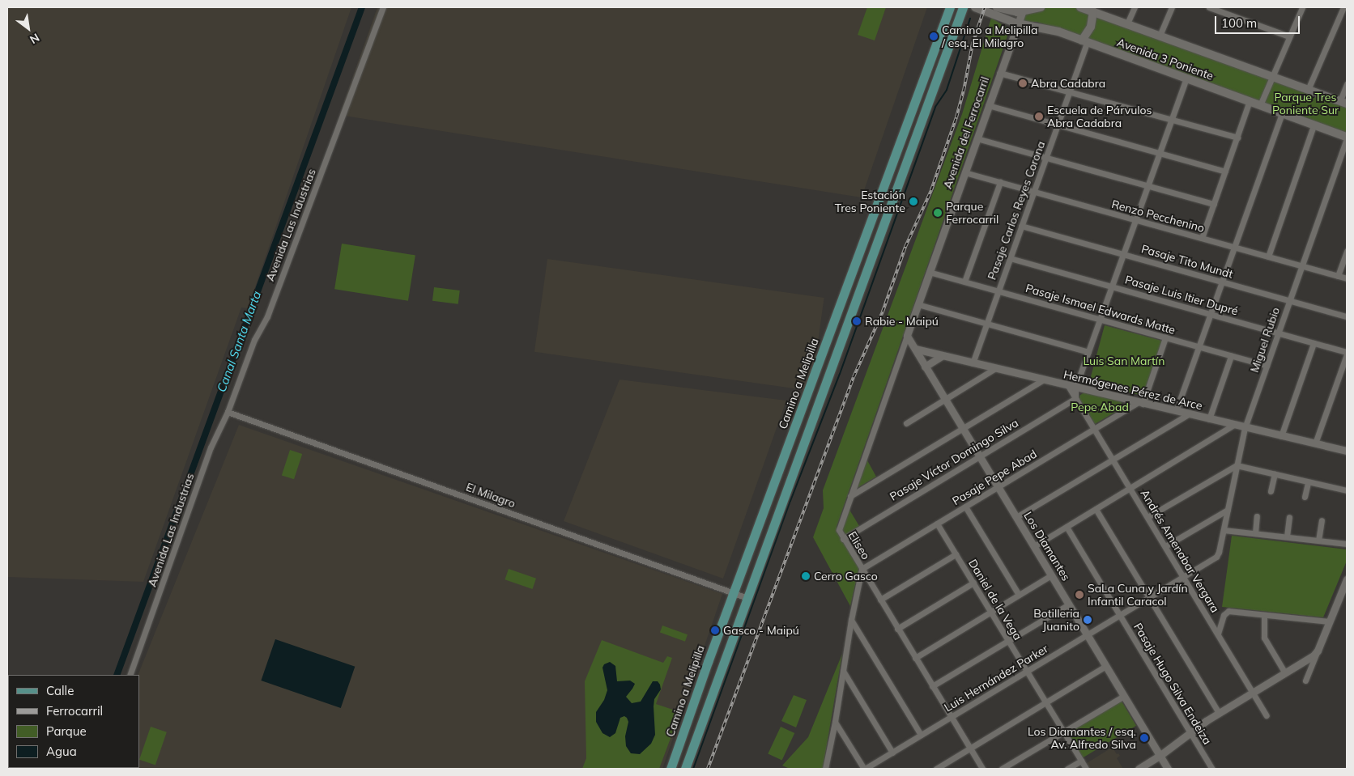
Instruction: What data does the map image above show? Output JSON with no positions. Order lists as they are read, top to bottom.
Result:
{
  "streets": {
    "main road": ["Avenida 3 Poniente", "Camino a Melipilla"],
    "street": [
      "Avenida del Ferrocarril",
      "Pasaje Carlos Reyes Corona",
      "Renzo Pecchenino",
      "Avenida Las Industrias",
      "Pasaje Tito Mundt",
      "Pasaje Luis Itier Dupré",
      "Pasaje Ismael Edwards Matte",
      "Miguel Rubio",
      "Hermógenes Pérez de Arce",
      "Pasaje Víctor Domingo Silva",
      "Pasaje Pepe Abad",
      "El Milagro",
      "Eliseo",
      "Los Diamantes",
      "Andrés Amenabar Vergara",
      "Daniel de la Vega",
      "Luis Hernández Parker",
      "Pasaje Hugo Silva Endeiza"
    ]
  },
  "crossings": [
    ["Avenida 3 Poniente", "Avenida del Ferrocarril"],
    ["Avenida 3 Poniente", "Pasaje Carlos Reyes Corona"],
    ["Avenida 3 Poniente", "Miguel Rubio"],
    ["Avenida del Ferrocarril", "Renzo Pecchenino"],
    ["Avenida del Ferrocarril", "Pasaje Ismael Edwards Matte"],
    ["Avenida del Ferrocarril", "Eliseo"],
    ["Avenida del Ferrocarril", "Los Diamantes"],
    ["Pasaje Carlos Reyes Corona", "Renzo Pecchenino"],
    ["Pasaje Carlos Reyes Corona", "Pasaje Tito Mundt"],
    ["Pasaje Carlos Reyes Corona", "Pasaje Luis Itier Dupré"],
    ["Pasaje Carlos Reyes Corona", "Pasaje Ismael Edwards Matte"],
    ["Pasaje Carlos Reyes Corona", "Hermógenes Pérez de Arce"],
    ["Renzo Pecchenino", "Miguel Rubio"],
    ["Avenida Las Industrias", "El Milagro"],
    ["Pasaje Tito Mundt", "Miguel Rubio"],
    ["Pasaje Luis Itier Dupré", "Miguel Rubio"],
    ["Pasaje Ismael Edwards Matte", "Miguel Rubio"],
    ["Miguel Rubio", "Hermógenes Pérez de Arce"],
    ["Miguel Rubio", "Luis Hernández Parker"],
    ["Camino a Melipilla", "El Milagro"],
    ["Hermógenes Pérez de Arce", "Pasaje Pepe Abad"],
    ["Hermógenes Pérez de Arce", "Los Diamantes"],
    ["Pasaje Víctor Domingo Silva", "Eliseo"],
    ["Pasaje Víctor Domingo Silva", "Los Diamantes"],
    ["Pasaje Víctor Domingo Silva", "Andrés Amenabar Vergara"],
    ["Pasaje Pepe Abad", "Eliseo"],
    ["Pasaje Pepe Abad", "Los Diamantes"],
    ["Pasaje Pepe Abad", "Andrés Amenabar Vergara"],
    ["Pasaje Pepe Abad", "Daniel de la Vega"],
    ["Eliseo", "Los Diamantes"],
    ["Eliseo", "Luis Hernández Parker"],
    ["Los Diamantes", "Luis Hernández Parker"],
    ["Andrés Amenabar Vergara", "Luis Hernández Parker"],
    ["Daniel de la Vega", "Luis Hernández Parker"],
    ["Luis Hernández Parker", "Pasaje Hugo Silva Endeiza"]
  ],
  "water": ["Canal Santa Marta"],
  "parks": ["Parque Tres Poniente Sur", "Luis San Martín", "Pepe Abad"],
  "places": [
    "Camino a Melipilla / esq. El Milagro",
    "Abra Cadabra",
    "Escuela de Párvulos Abra Cadabra",
    "Estación Tres Poniente",
    "Parque Ferrocarril",
    "Rabie - Maipú",
    "Cerro Gasco",
    "SaLa Cuna y Jardín Infantil Caracol",
    "Botilleria Juanito",
    "Gasco - Maipú",
    "Los Diamantes / esq. Av. Alfredo Silva"
  ],
  "legend": [
    "Calle",
    "Ferrocarril",
    "Parque",
    "Agua"
  ],
  "scale_bar": "100 m",
  "north": "bottom right"
}
